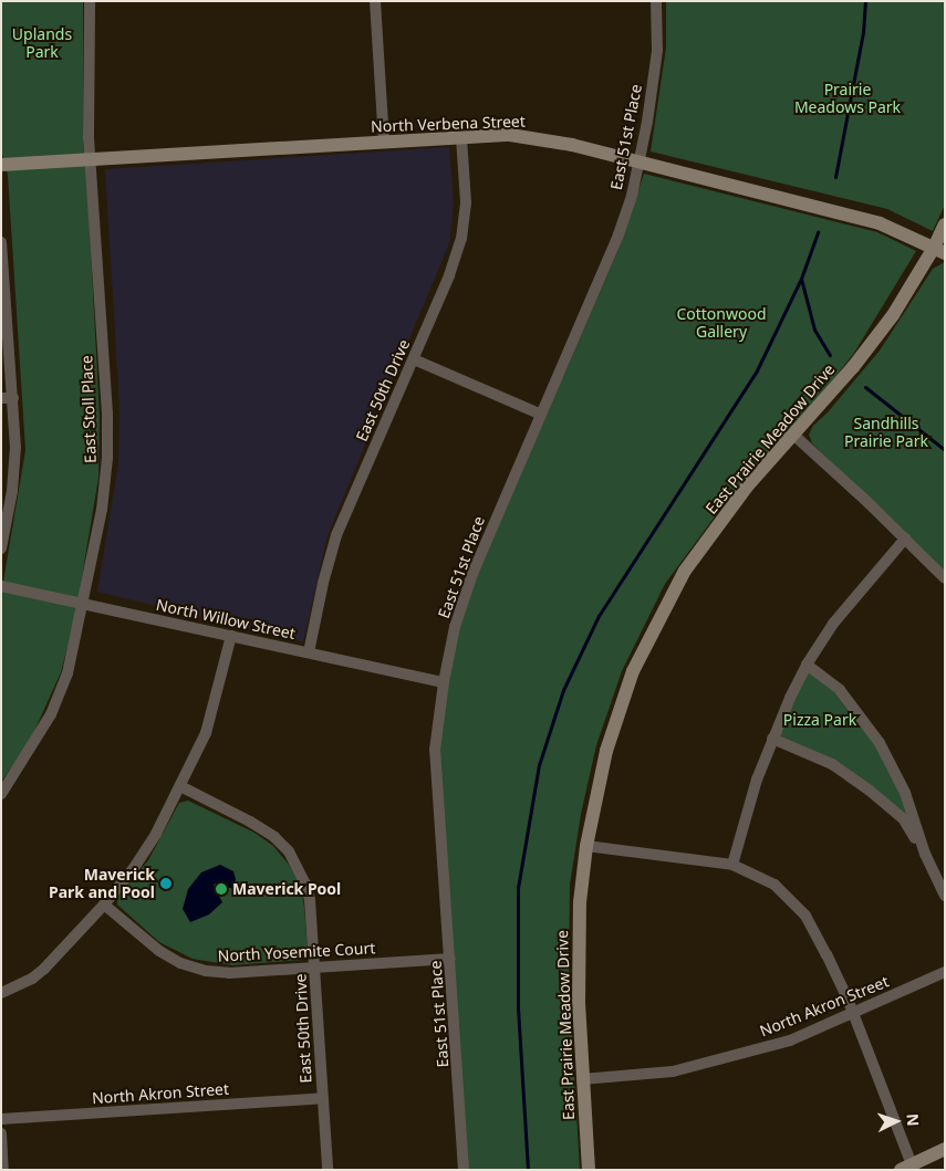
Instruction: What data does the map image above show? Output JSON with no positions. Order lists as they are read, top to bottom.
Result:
{
  "streets": {
    "street": [
      "North Verbena Street",
      "East 51st Place",
      "East 50th Drive",
      "East Stoll Place",
      "East Prairie Meadow Drive",
      "North Willow Street",
      "North Yosemite Court",
      "North Akron Street"
    ]
  },
  "crossings": [
    ["North Verbena Street", "East 51st Place"],
    ["North Verbena Street", "East 50th Drive"],
    ["North Verbena Street", "East Stoll Place"],
    ["North Verbena Street", "East Prairie Meadow Drive"],
    ["East 51st Place", "North Willow Street"],
    ["East 51st Place", "North Yosemite Court"],
    ["East 50th Drive", "North Willow Street"],
    ["East 50th Drive", "North Yosemite Court"],
    ["East 50th Drive", "North Akron Street"],
    ["East Stoll Place", "North Willow Street"],
    ["East Prairie Meadow Drive", "North Akron Street"]
  ],
  "parks": [
    "Uplands Park",
    "Prairie Meadows Park",
    "Cottonwood Gallery",
    "Sandhills Prairie Park",
    "Pizza Park"
  ],
  "places": ["Maverick Park and Pool", "Maverick Pool"],
  "north": "right"
}
